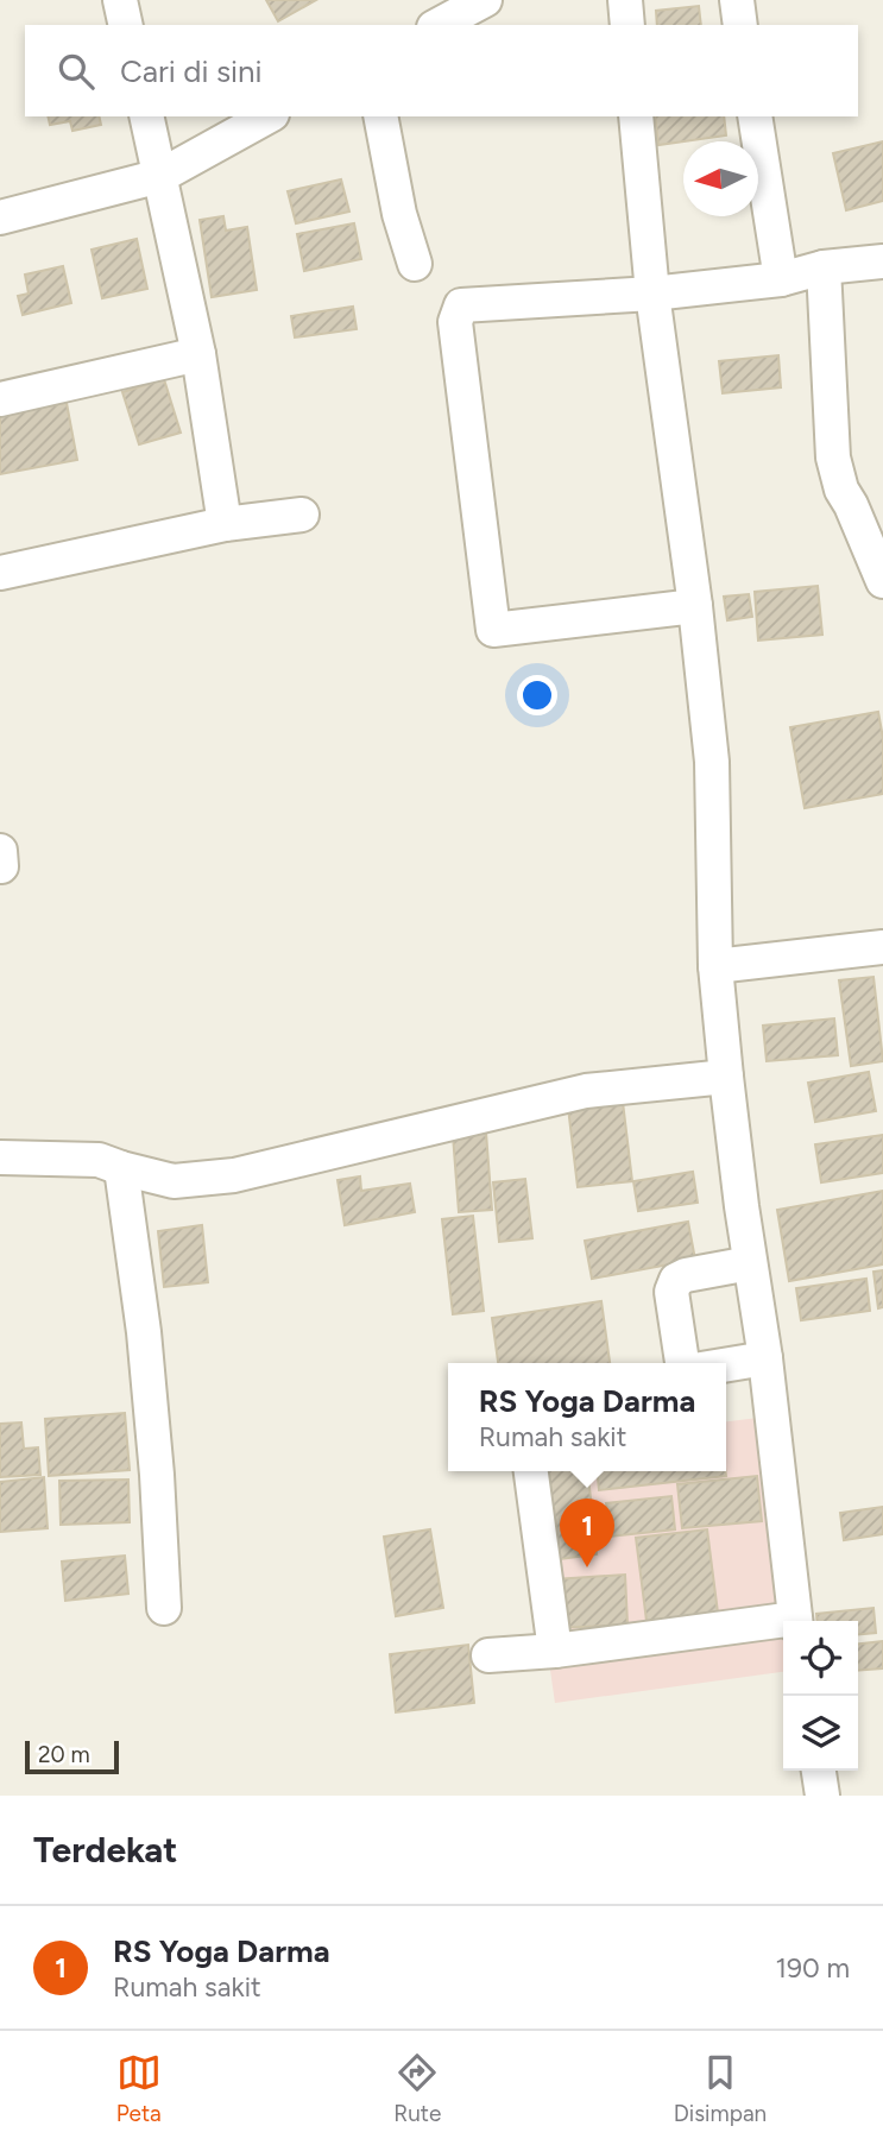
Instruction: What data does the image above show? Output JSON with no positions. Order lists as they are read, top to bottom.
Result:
{
  "scale_bar": "20 m",
  "north": "left",
  "page": {
    "search": "Cari di sini",
    "popup": ["RS Yoga Darma", "Rumah sakit"],
    "pins": "1",
    "scale": "20 m",
    "heading": "Terdekat",
    "list": [
      {
        "mark": "1",
        "name": "RS Yoga Darma",
        "note": "Rumah sakit",
        "value": "190 m"
      }
    ],
    "nav": ["Peta", "Rute", "Disimpan"]
  }
}
